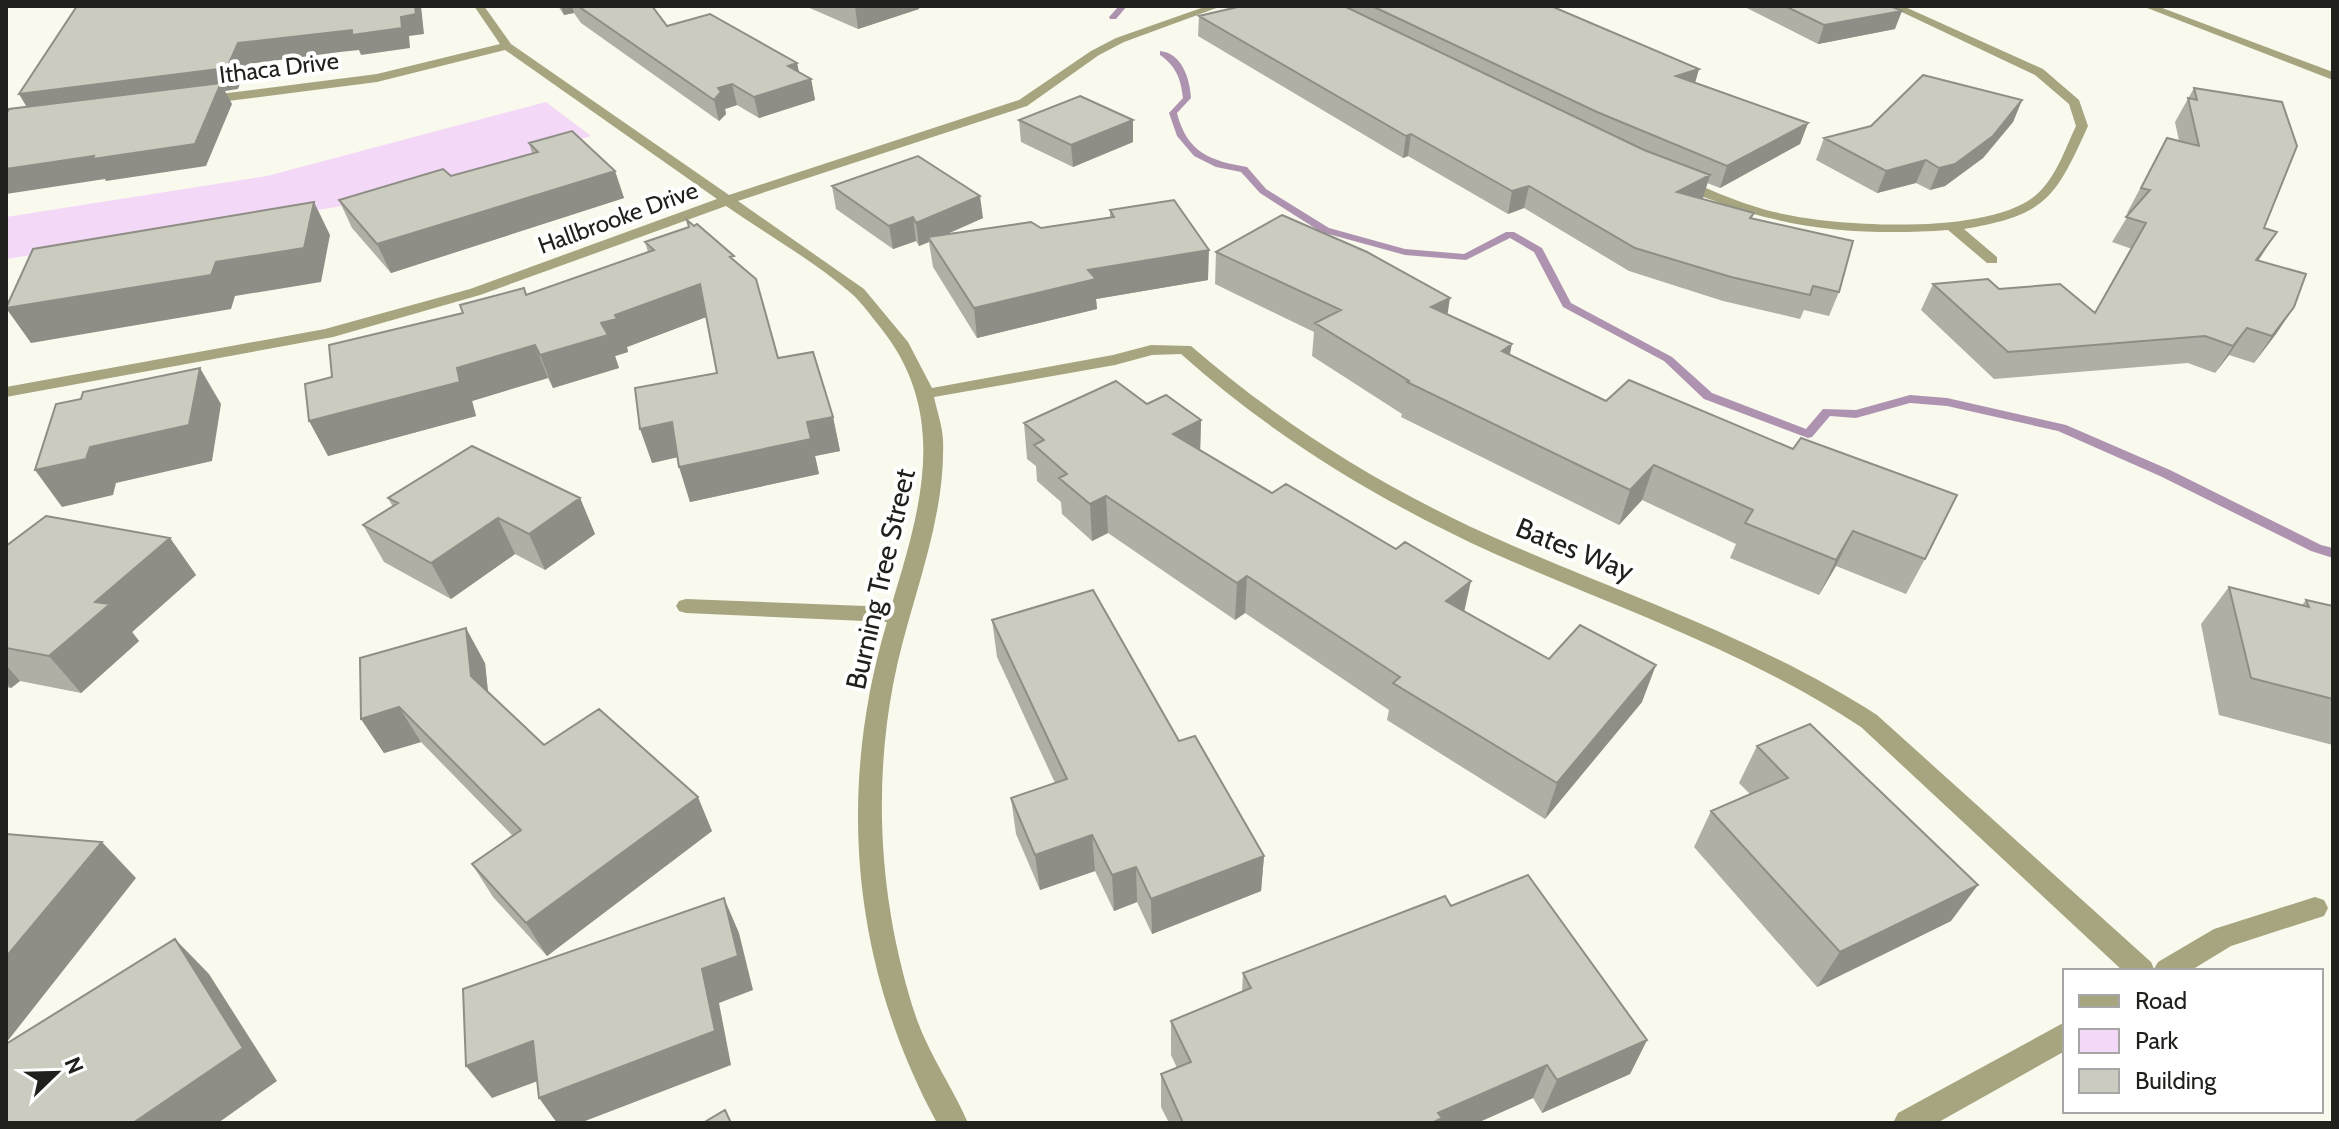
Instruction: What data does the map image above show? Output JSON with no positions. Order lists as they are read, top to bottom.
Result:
{
  "streets": {
    "street": [
      "Ithaca Drive",
      "Hallbrooke Drive",
      "Bates Way",
      "Burning Tree Street"
    ]
  },
  "crossings": [
    ["Ithaca Drive", "Burning Tree Street"],
    ["Hallbrooke Drive", "Burning Tree Street"],
    ["Bates Way", "Burning Tree Street"]
  ],
  "legend": ["Road", "Park", "Building"],
  "north": "top right"
}
